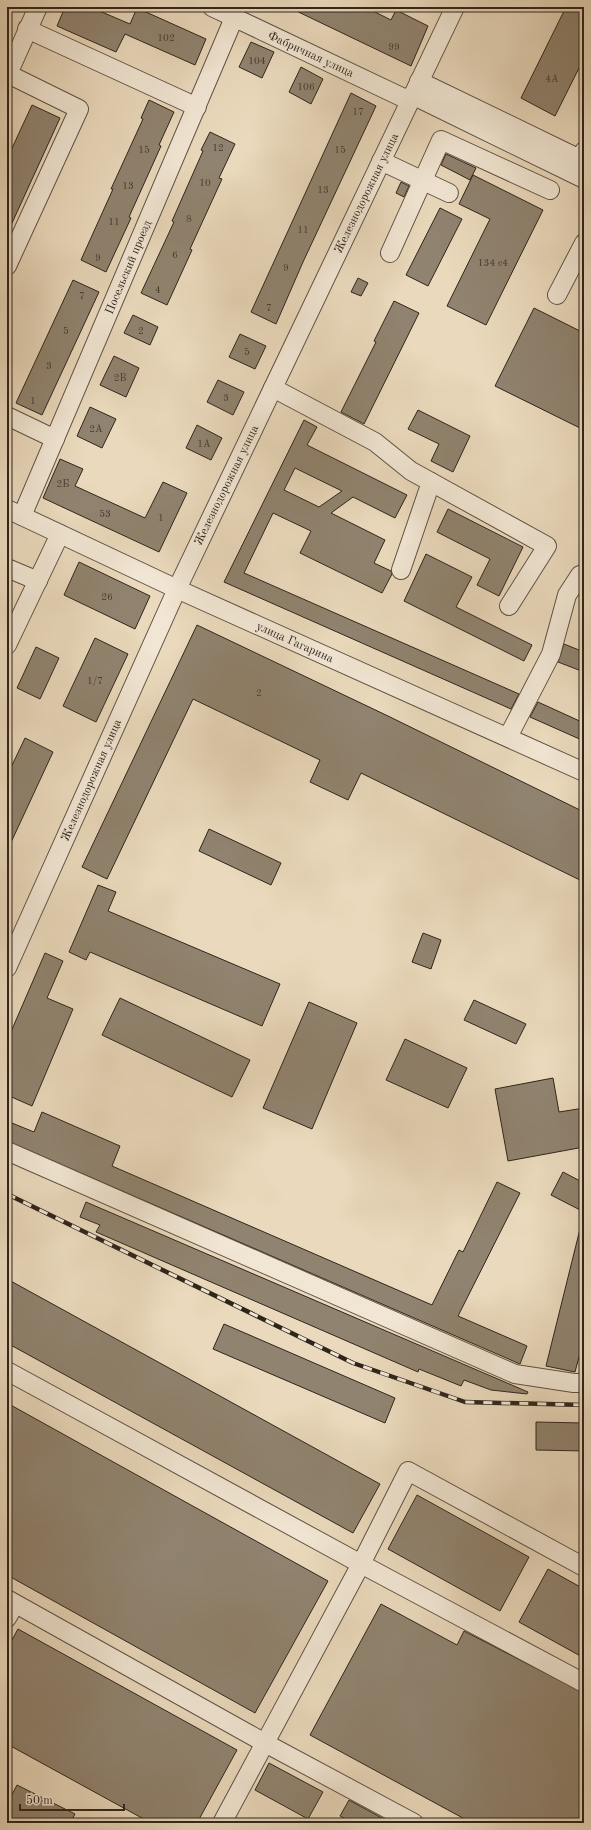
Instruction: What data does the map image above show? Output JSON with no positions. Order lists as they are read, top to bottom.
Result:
{
  "streets": {
    "street": [
      "Фабричная улица",
      "Железнодорожная улица",
      "Посельский проезд",
      "улица Гагарина"
    ]
  },
  "crossings": [
    ["Фабричная улица", "Железнодорожная улица"],
    ["Фабричная улица", "Посельский проезд"],
    ["Железнодорожная улица", "улица Гагарина"],
    ["Посельский проезд", "улица Гагарина"]
  ],
  "house_numbers": [
    "102",
    "99",
    "104",
    "4А",
    "106",
    "17",
    "12",
    "15",
    "15",
    "10",
    "13",
    "13",
    "8",
    "11",
    "11",
    "6",
    "9",
    "134 с4",
    "9",
    "4",
    "7",
    "7",
    "5",
    "2",
    "5",
    "3",
    "2В",
    "3",
    "1",
    "2А",
    "1А",
    "2Б",
    "53",
    "1",
    "26",
    "1/7",
    "2"
  ],
  "scale_bar": "50 m"
}
